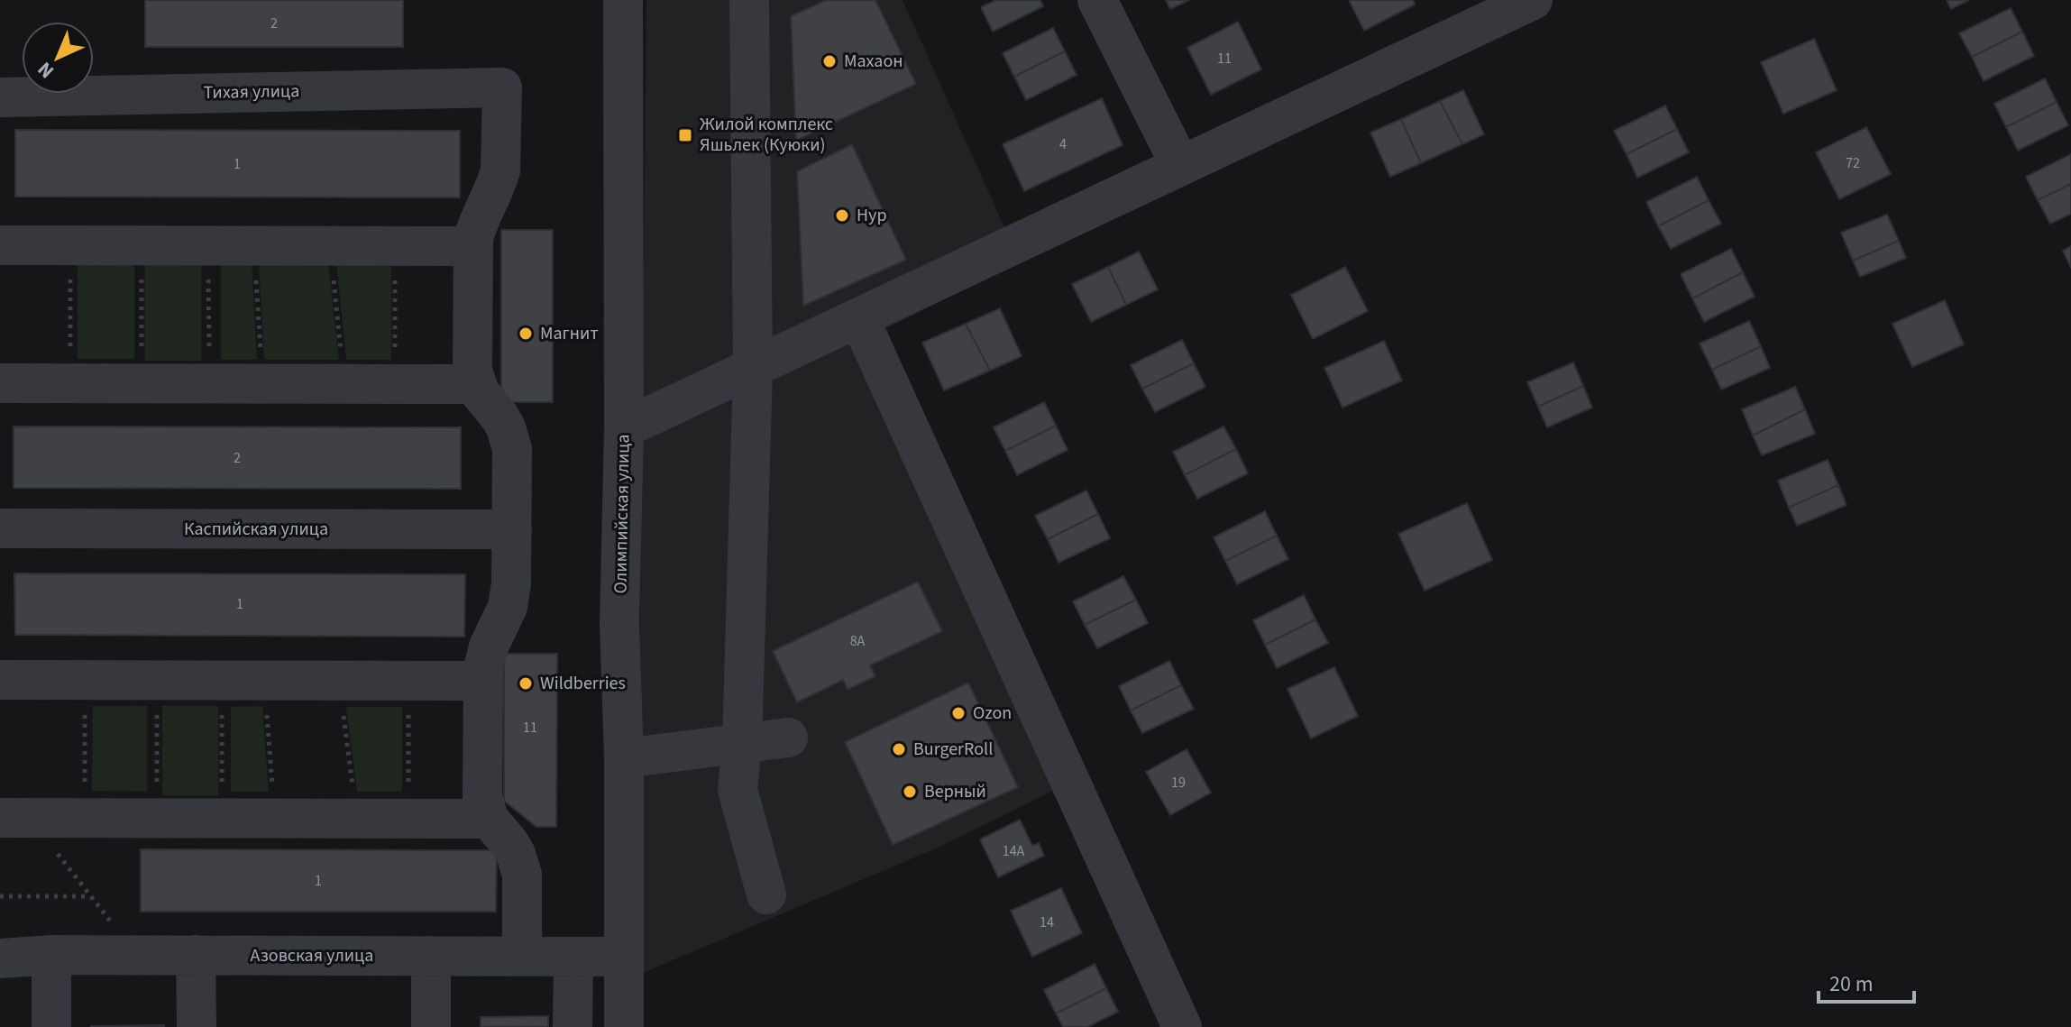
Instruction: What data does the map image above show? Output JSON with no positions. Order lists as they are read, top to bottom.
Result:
{
  "streets": {
    "street": [
      "Тихая улица",
      "Олимпийская улица",
      "Каспийская улица",
      "Азовская улица"
    ]
  },
  "crossings": [
    ["Олимпийская улица", "Азовская улица"]
  ],
  "places": {
    "other": [
      "Махаон",
      "Нур",
      "Магнит",
      "Wildberries",
      "Ozon",
      "BurgerRoll",
      "Верный"
    ],
    "transit": ["Жилой комплекс Яшьлек (Куюки)"]
  },
  "house_numbers": [
    "2",
    "11",
    "4",
    "72",
    "1",
    "2",
    "1",
    "8А",
    "11",
    "19",
    "14А",
    "1",
    "14"
  ],
  "scale_bar": "20 m",
  "north": "bottom left"
}
